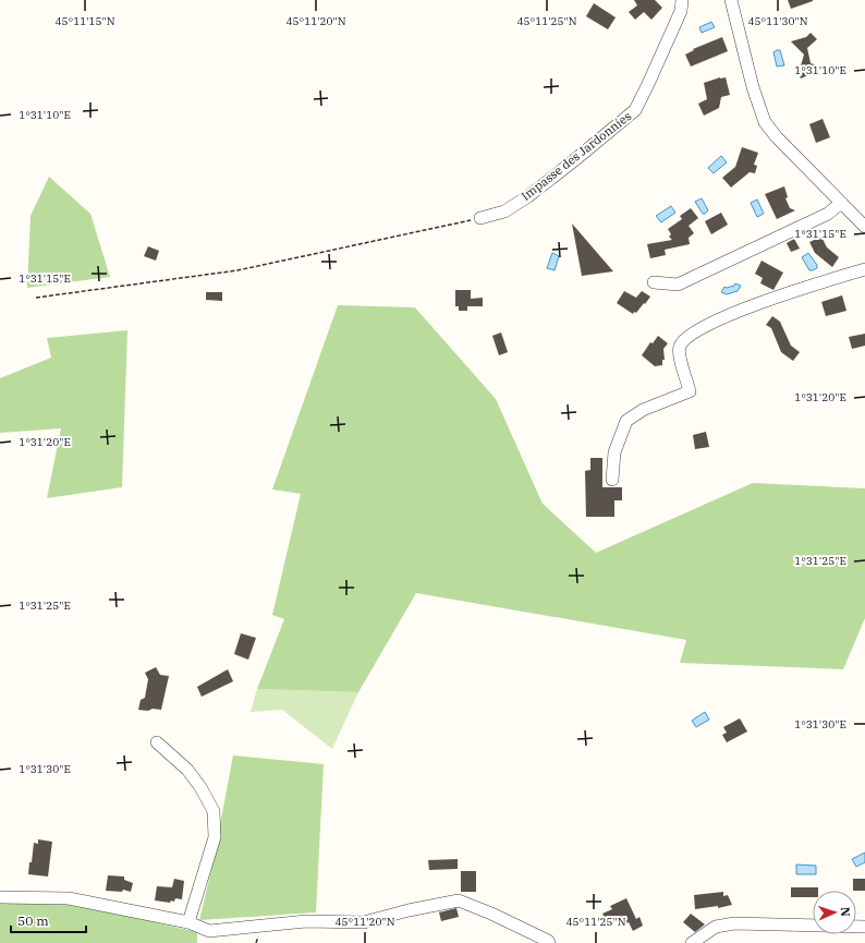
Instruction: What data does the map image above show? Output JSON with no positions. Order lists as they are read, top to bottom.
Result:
{
  "streets": {
    "street": ["Impasse des Jardonnies"]
  },
  "scale_bar": "50 m",
  "north": "right",
  "coordinates": [
    "45°11'15\"N",
    "45°11'20\"N",
    "45°11'25\"N",
    "45°11'30\"N",
    "1°31'10\"E",
    "1°31'15\"E",
    "1°31'20\"E",
    "1°31'25\"E",
    "1°31'30\"E"
  ]
}
